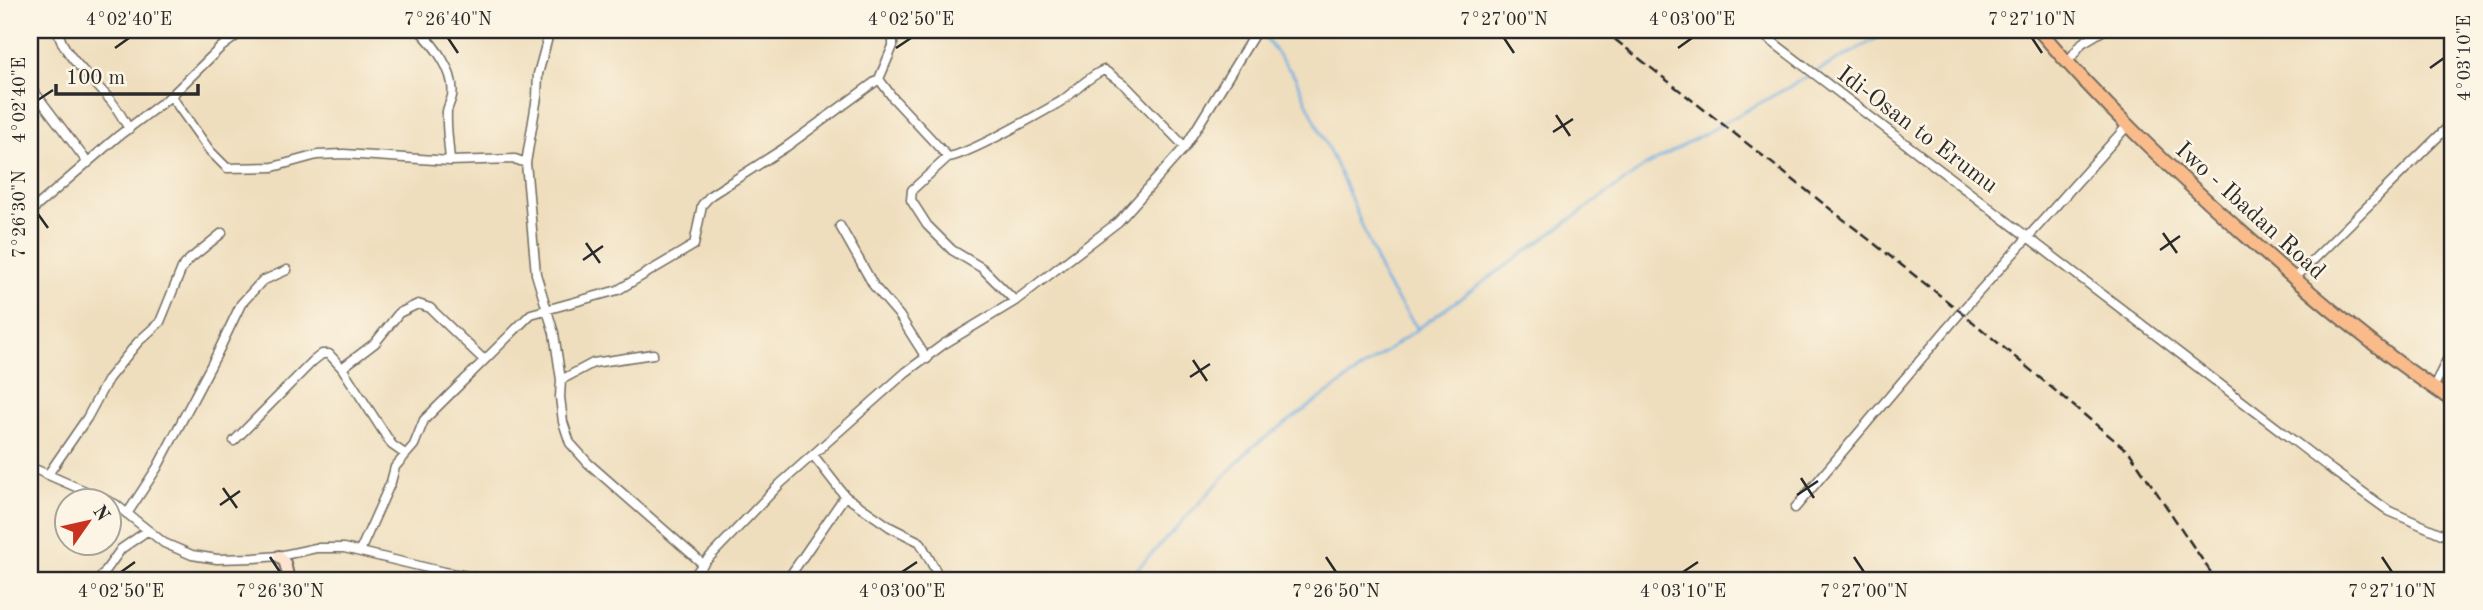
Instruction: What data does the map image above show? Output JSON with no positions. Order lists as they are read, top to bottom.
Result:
{
  "streets": {
    "main road": ["Iwo - Ibadan Road"],
    "street": ["Idi-Osan to Erumu"]
  },
  "scale_bar": "100 m",
  "north": "top right",
  "coordinates": [
    "4°02'40\"E",
    "7°26'40\"N",
    "4°02'50\"E",
    "7°27'00\"N",
    "4°03'00\"E",
    "7°27'10\"N",
    "4°03'10\"E",
    "7°26'30\"N",
    "7°26'50\"N"
  ]
}
